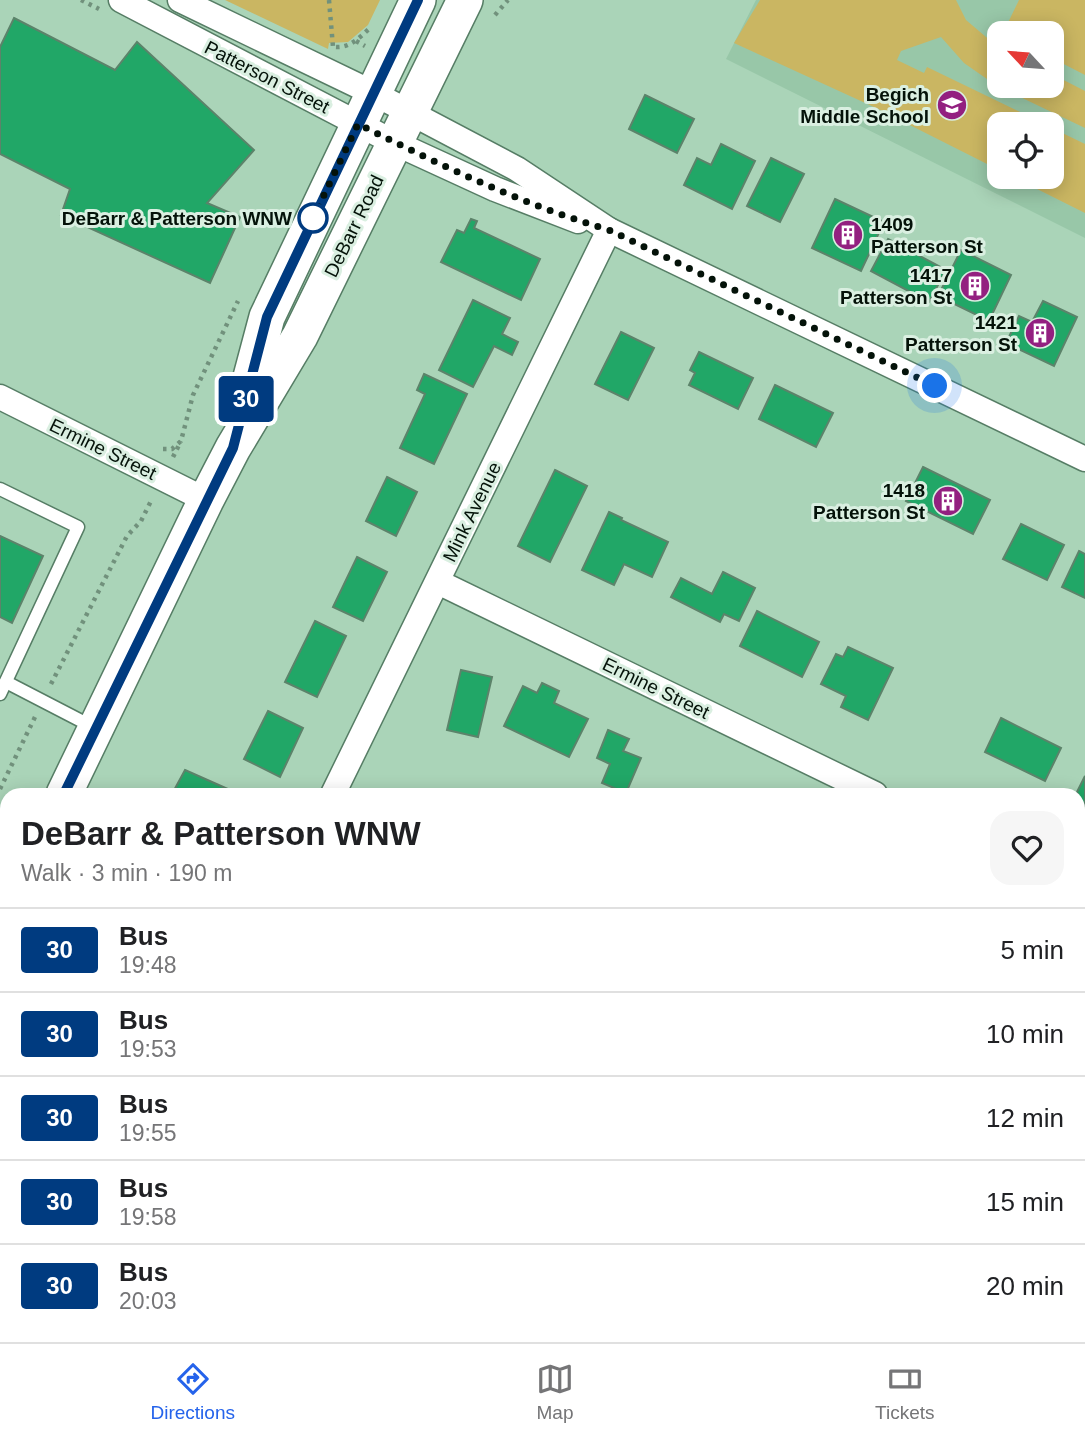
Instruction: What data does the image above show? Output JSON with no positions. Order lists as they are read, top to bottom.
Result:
{
  "streets": {
    "main road": ["DeBarr Road"],
    "street": ["Patterson Street", "Ermine Street", "Mink Avenue"]
  },
  "crossings": [
    ["Patterson Street", "DeBarr Road"],
    ["Patterson Street", "Mink Avenue"],
    ["DeBarr Road", "Ermine Street"],
    ["Ermine Street", "Mink Avenue"]
  ],
  "places": {
    "school or university": ["Begich Middle School"],
    "other": ["DeBarr & Patterson WNW"],
    "building": [
      "1409 Patterson St",
      "1417 Patterson St",
      "1421 Patterson St",
      "1418 Patterson St"
    ]
  },
  "lines": ["bus line 30"],
  "north": "top left",
  "page": {
    "on_map": "30",
    "heading": ["DeBarr & Patterson WNW", "Walk · 3 min · 190 m"],
    "list": [
      {
        "mark": "30",
        "name": "Bus",
        "note": "19:48",
        "value": "5 min"
      },
      {
        "mark": "30",
        "name": "Bus",
        "note": "19:53",
        "value": "10 min"
      },
      {
        "mark": "30",
        "name": "Bus",
        "note": "19:55",
        "value": "12 min"
      },
      {
        "mark": "30",
        "name": "Bus",
        "note": "19:58",
        "value": "15 min"
      },
      {
        "mark": "30",
        "name": "Bus",
        "note": "20:03",
        "value": "20 min"
      }
    ],
    "tabs": ["Directions", "Map", "Tickets"]
  }
}
